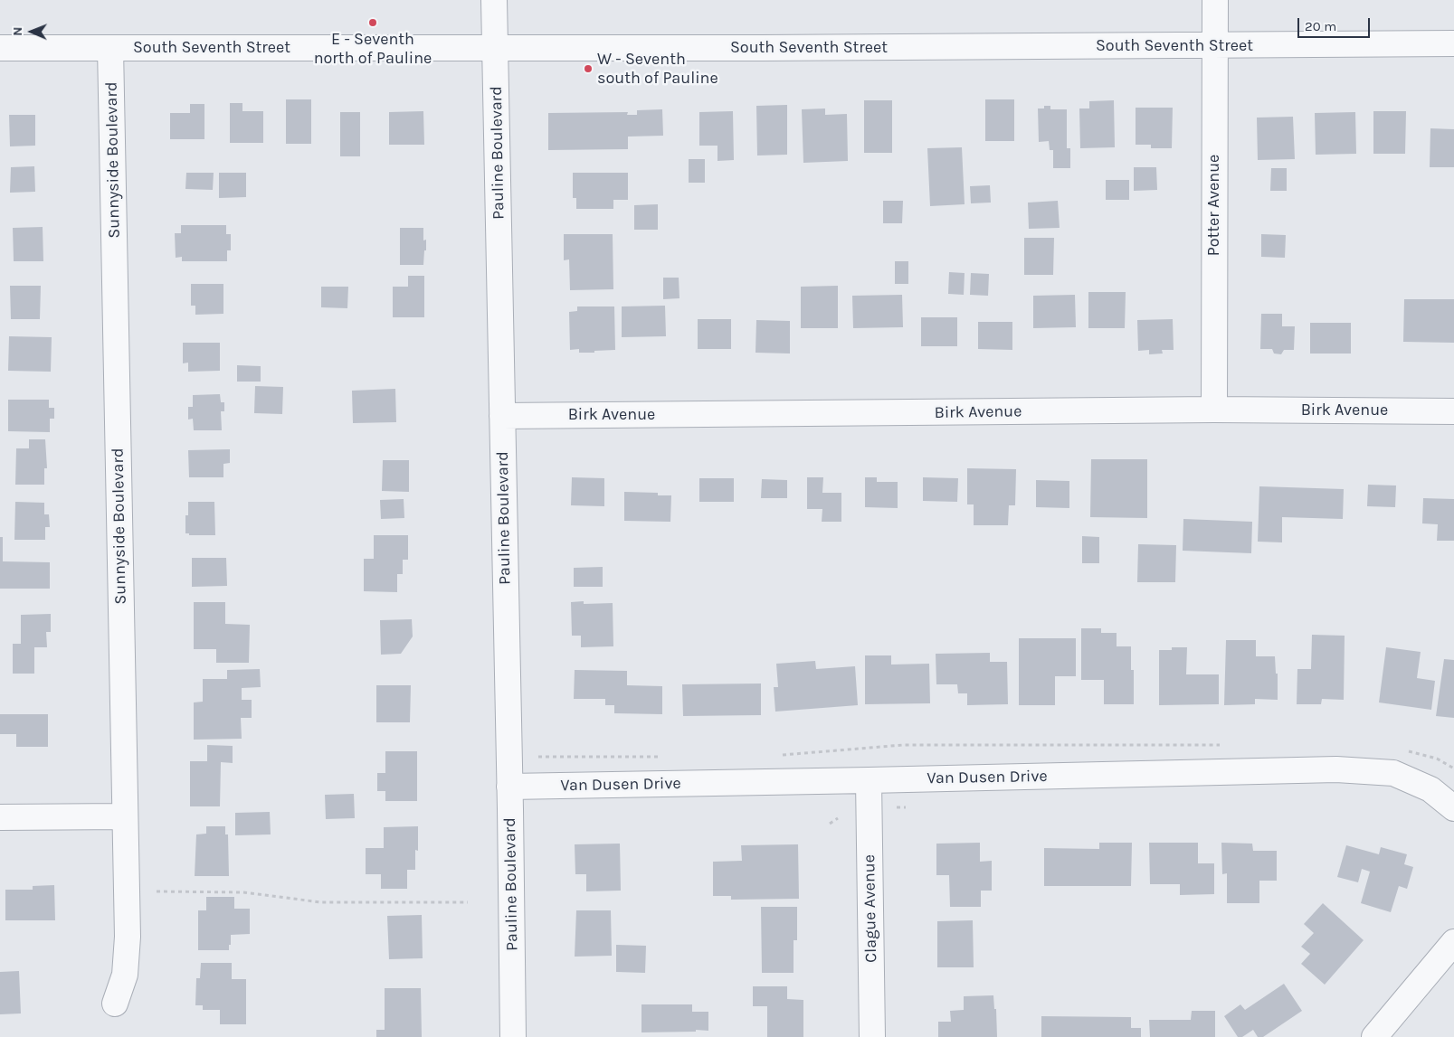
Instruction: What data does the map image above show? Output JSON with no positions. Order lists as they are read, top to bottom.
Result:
{
  "streets": {
    "street": [
      "South Seventh Street",
      "Pauline Boulevard",
      "Sunnyside Boulevard",
      "Potter Avenue",
      "Birk Avenue",
      "Van Dusen Drive",
      "Clague Avenue"
    ]
  },
  "crossings": [
    ["South Seventh Street", "Pauline Boulevard"],
    ["South Seventh Street", "Sunnyside Boulevard"],
    ["South Seventh Street", "Potter Avenue"],
    ["Pauline Boulevard", "Birk Avenue"],
    ["Pauline Boulevard", "Van Dusen Drive"],
    ["Potter Avenue", "Birk Avenue"],
    ["Van Dusen Drive", "Clague Avenue"]
  ],
  "places": ["E - Seventh north of Pauline", "W - Seventh south of Pauline"],
  "scale_bar": "20 m",
  "north": "left"
}
